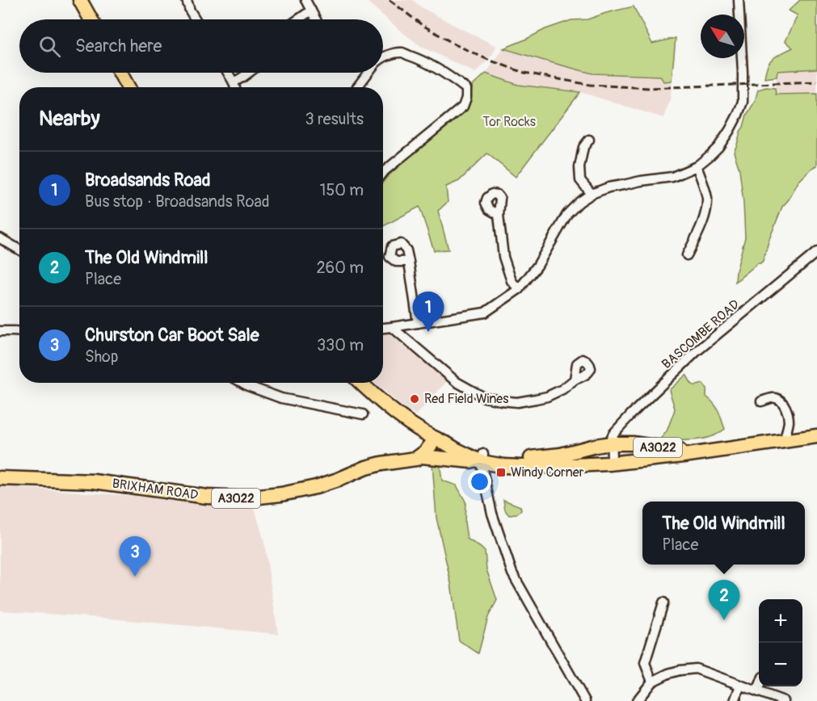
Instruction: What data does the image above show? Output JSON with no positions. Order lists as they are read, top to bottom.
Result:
{
  "streets": {
    "main road": ["A3022", "BRIXHAM ROAD"],
    "street": ["BASCOMBE ROAD"]
  },
  "crossings": [
    ["BASCOMBE ROAD", "A3022"],
    ["A3022", "BRIXHAM ROAD"]
  ],
  "parks": ["Tor Rocks"],
  "places": {
    "other": ["Red Field Wines"],
    "transit": ["Windy Corner"]
  },
  "north": "top left",
  "page": {
    "search": "Search here",
    "heading": ["Nearby", "3 results"],
    "list": [
      {
        "mark": "1",
        "name": "Broadsands Road",
        "note": "Bus stop · Broadsands Road",
        "value": "150 m"
      },
      {
        "mark": "2",
        "name": "The Old Windmill",
        "note": "Place",
        "value": "260 m"
      },
      {
        "mark": "3",
        "name": "Churston Car Boot Sale",
        "note": "Shop",
        "value": "330 m"
      }
    ],
    "pins": ["1", "3", "2"],
    "popup": ["The Old Windmill", "Place"],
    "map_buttons": ["+", "−"]
  }
}
